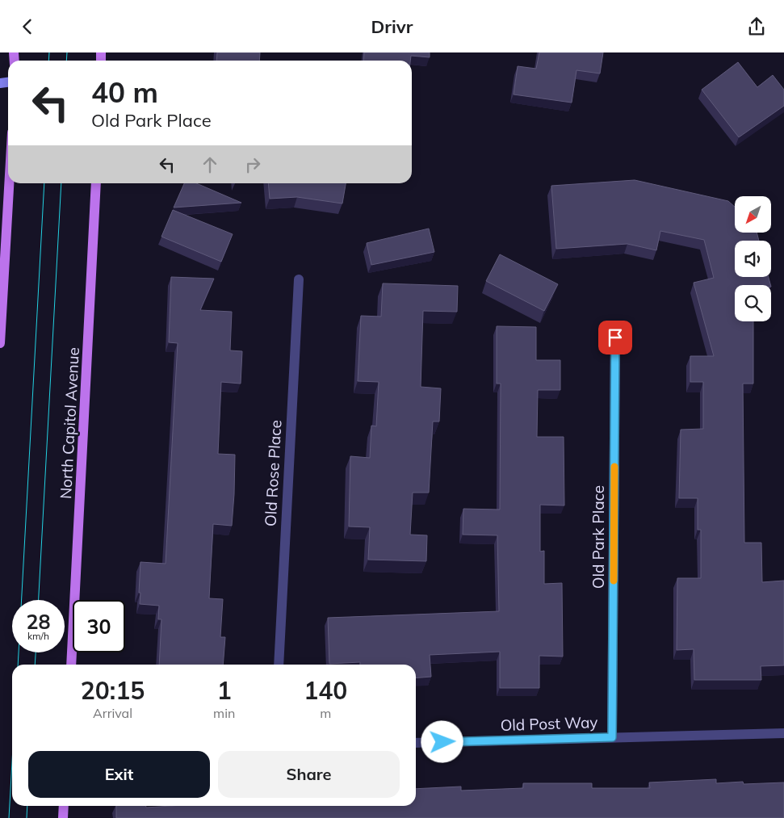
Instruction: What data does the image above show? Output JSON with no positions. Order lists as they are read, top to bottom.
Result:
{
  "streets": {
    "main road": ["North Capitol Avenue"],
    "street": ["Old Rose Place", "Old Park Place", "Old Post Way"]
  },
  "crossings": [
    ["Old Park Place", "Old Post Way"]
  ],
  "north": "bottom left",
  "page": {
    "header": "Drivr",
    "turn": ["40 m", "Old Park Place"],
    "speed": "28 km/h",
    "limit": "30",
    "eta": [
      "20:15",
      "Arrival",
      "1",
      "min",
      "140",
      "m"
    ],
    "buttons": ["Exit", "Share"]
  }
}
